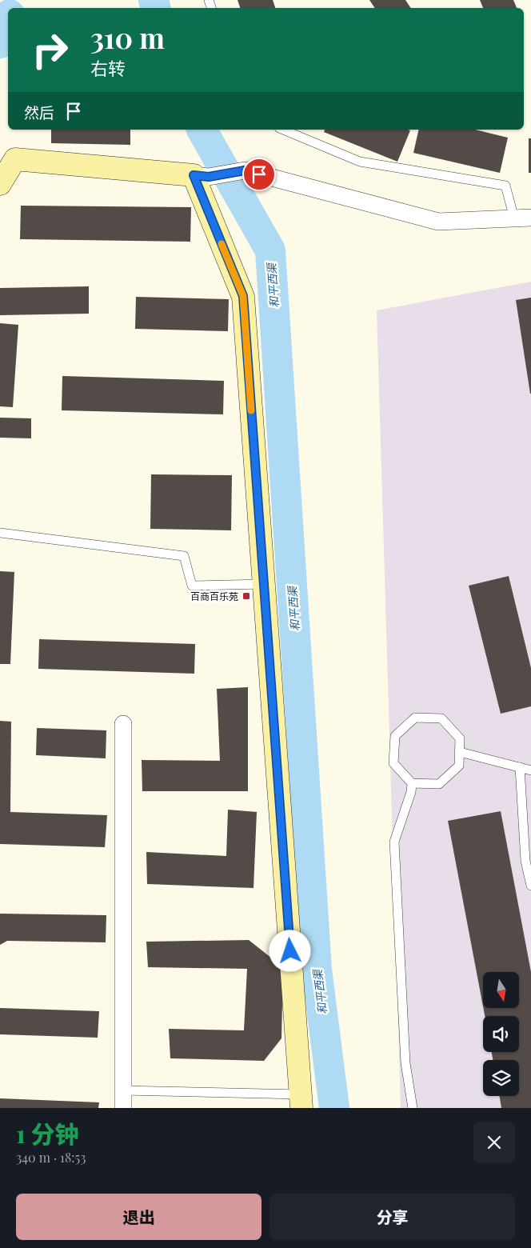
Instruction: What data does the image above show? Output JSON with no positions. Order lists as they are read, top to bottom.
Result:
{
  "water": ["和平西渠"],
  "places": {
    "transit": ["百商百乐苑"]
  },
  "north": "bottom",
  "page": {
    "turn": ["310 m", "右转"],
    "then": "然后",
    "heading": ["1 分钟", "340 m · 18:53"],
    "buttons": ["退出", "分享"]
  }
}
